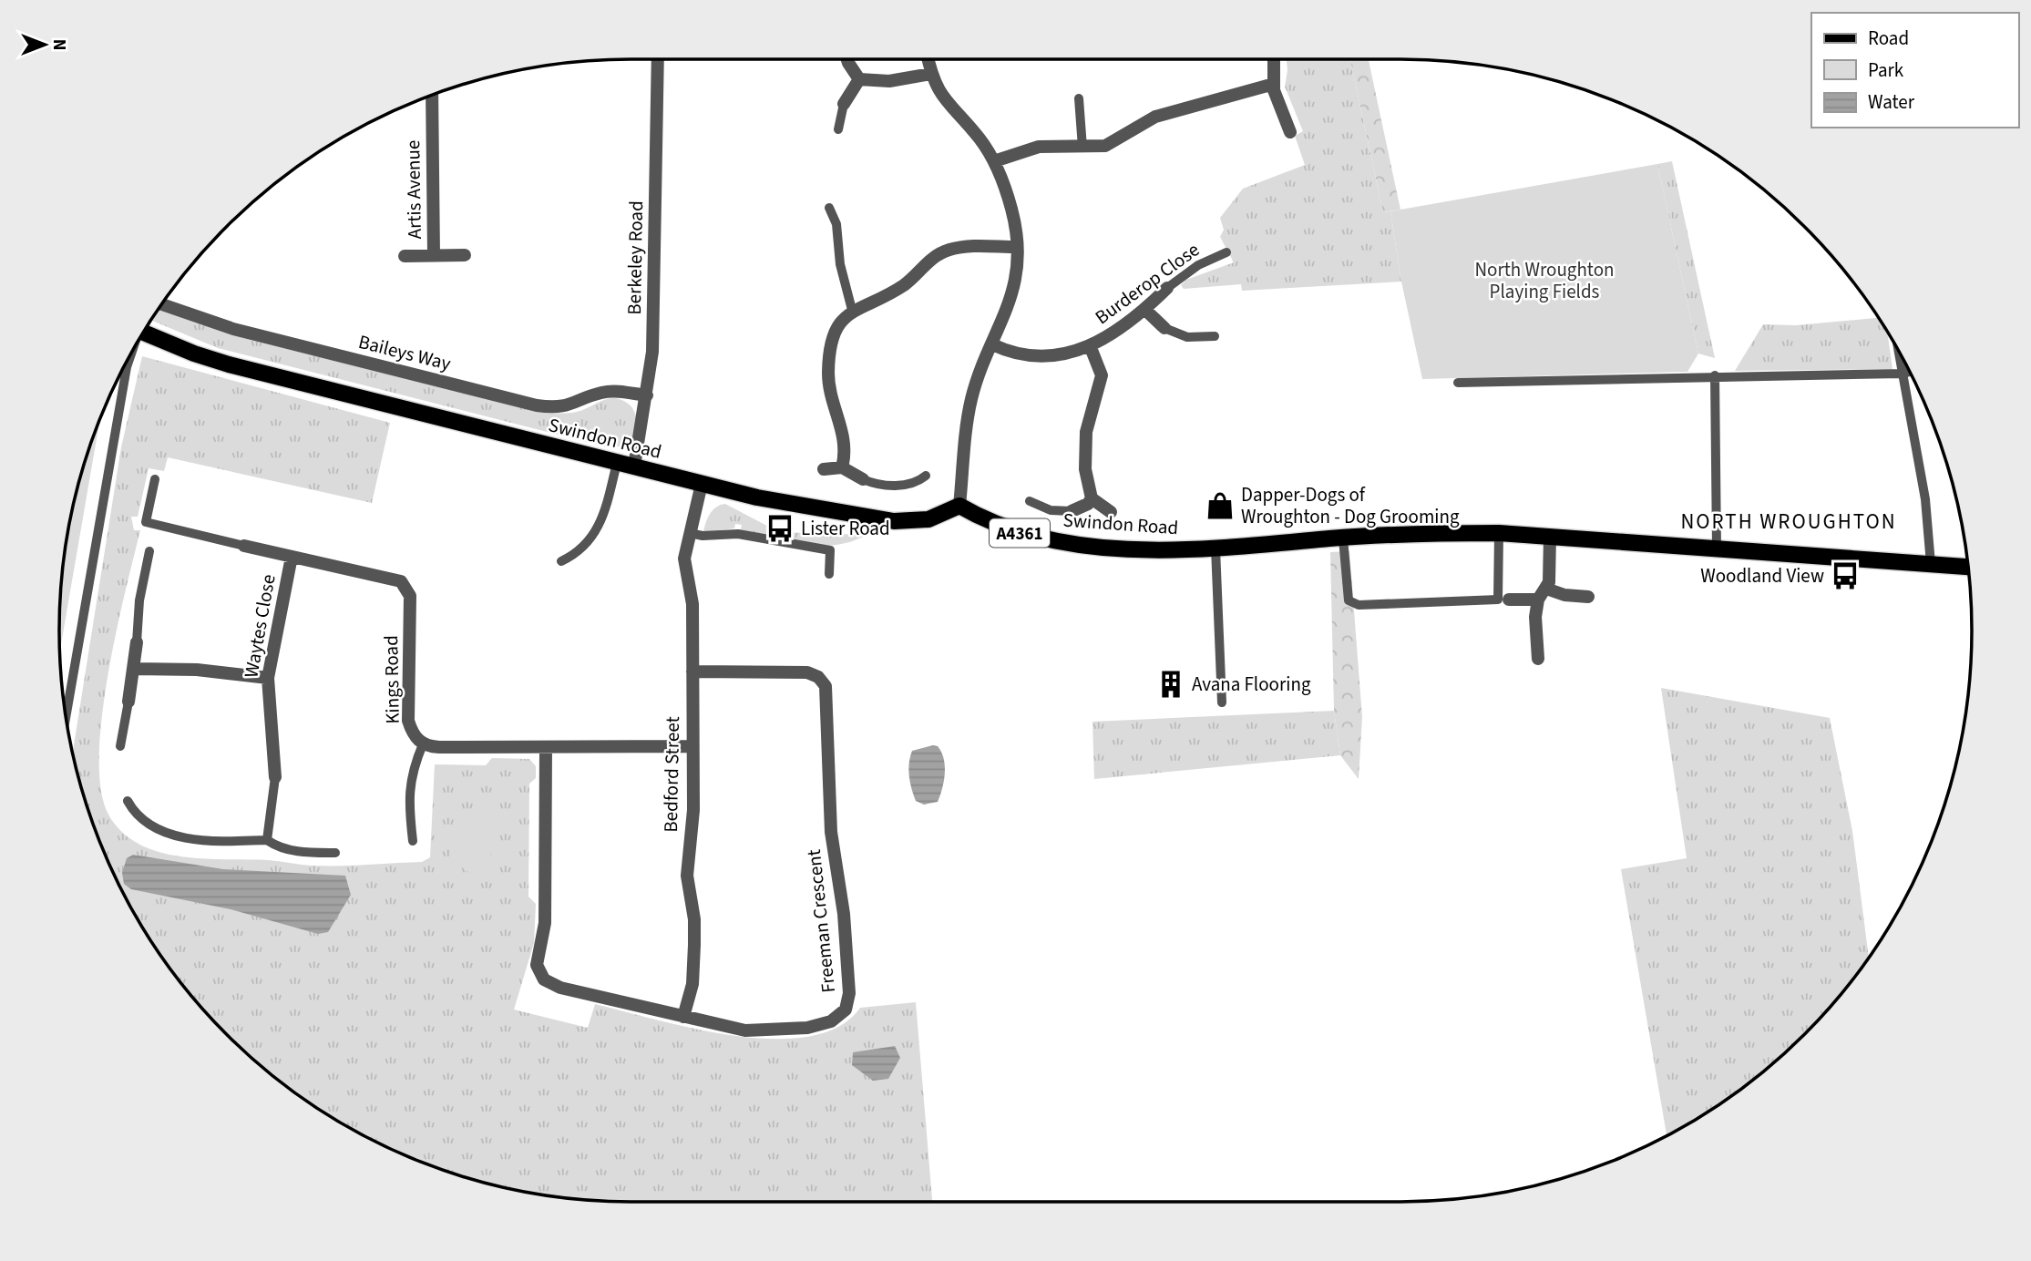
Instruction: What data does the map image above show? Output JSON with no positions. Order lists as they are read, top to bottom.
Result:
{
  "streets": {
    "main road": ["Swindon Road", "A4361"],
    "street": [
      "Artis Avenue",
      "Berkeley Road",
      "Burderop Close",
      "Baileys Way",
      "Waytes Close",
      "Kings Road",
      "Bedford Street",
      "Freeman Crescent"
    ]
  },
  "crossings": [
    ["Berkeley Road", "Baileys Way"],
    ["Berkeley Road", "Swindon Road"],
    ["Swindon Road", "Bedford Street"],
    ["Waytes Close", "Kings Road"],
    ["Kings Road", "Bedford Street"],
    ["Kings Road", "Freeman Crescent"],
    ["Bedford Street", "Freeman Crescent"]
  ],
  "districts": ["NORTH WROUGHTON"],
  "parks": ["North Wroughton Playing Fields"],
  "places": {
    "shop": ["Dapper-Dogs of Wroughton - Dog Grooming"],
    "bus stop": ["Lister Road", "Woodland View"],
    "building": ["Avana Flooring"]
  },
  "legend": ["Road", "Park", "Water"],
  "north": "right"
}
